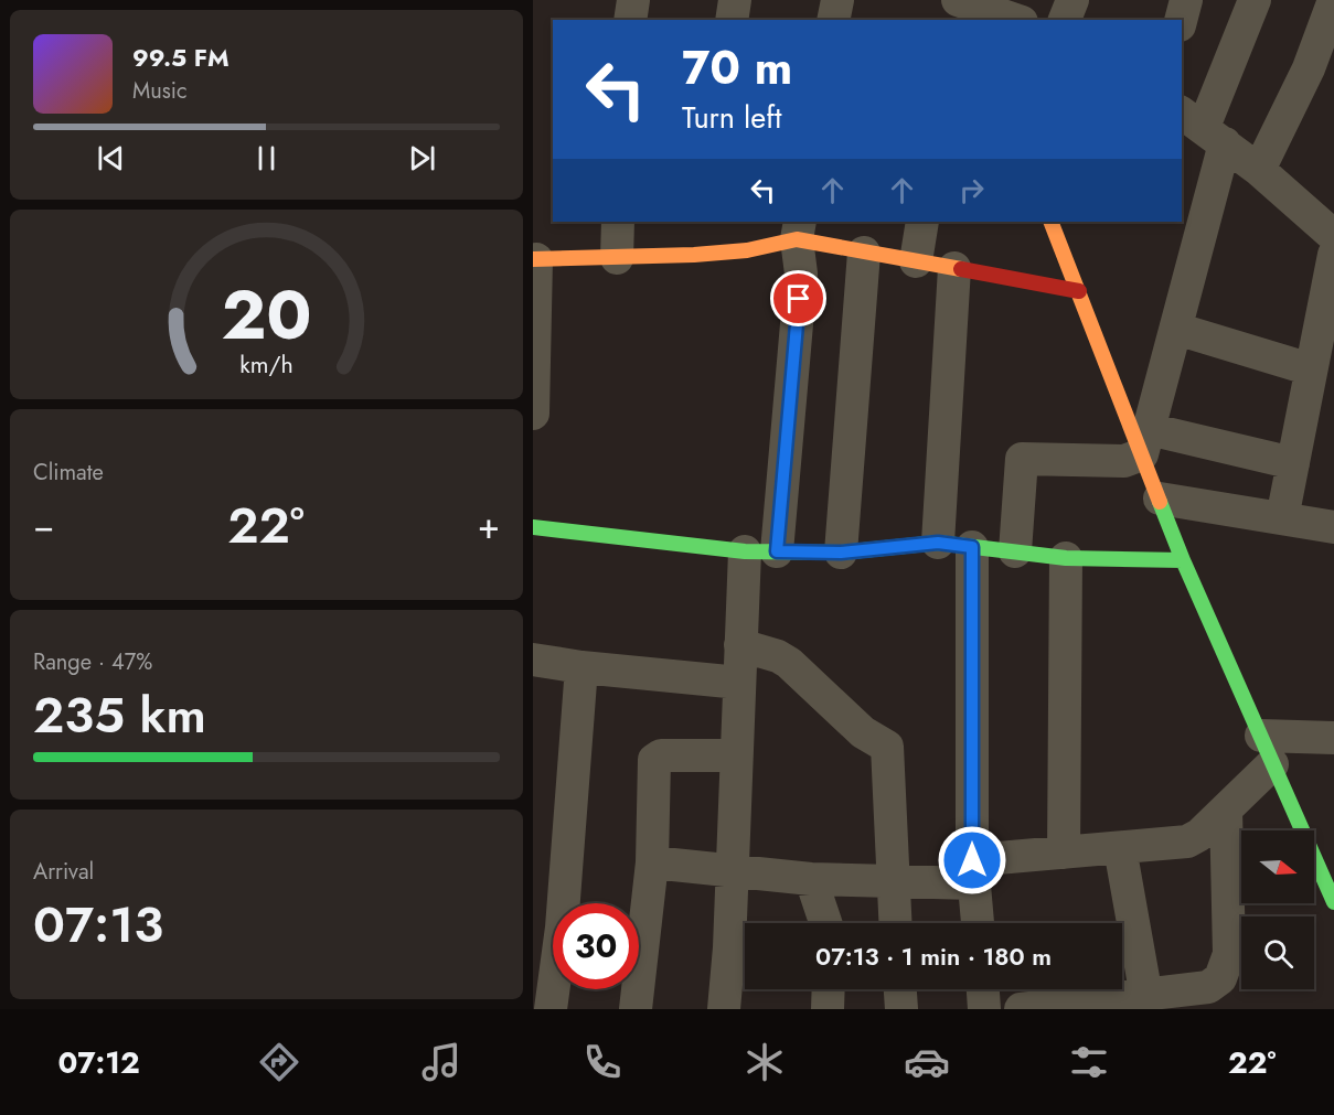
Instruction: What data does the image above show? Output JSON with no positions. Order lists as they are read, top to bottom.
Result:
{
  "north": "right",
  "page": {
    "turn": ["70 m", "Turn left"],
    "song": ["99.5 FM", "Music"],
    "tile": [
      "Climate",
      ["Range · 47%", "235 km"],
      ["Arrival", "07:13"]
    ],
    "heat": ["−", "22°", "+"],
    "limit": "30",
    "trip": "07:13 · 1 min · 180 m",
    "tabs": ["07:12", "22°"],
    "gauge": ["20", "km/h"]
  }
}
